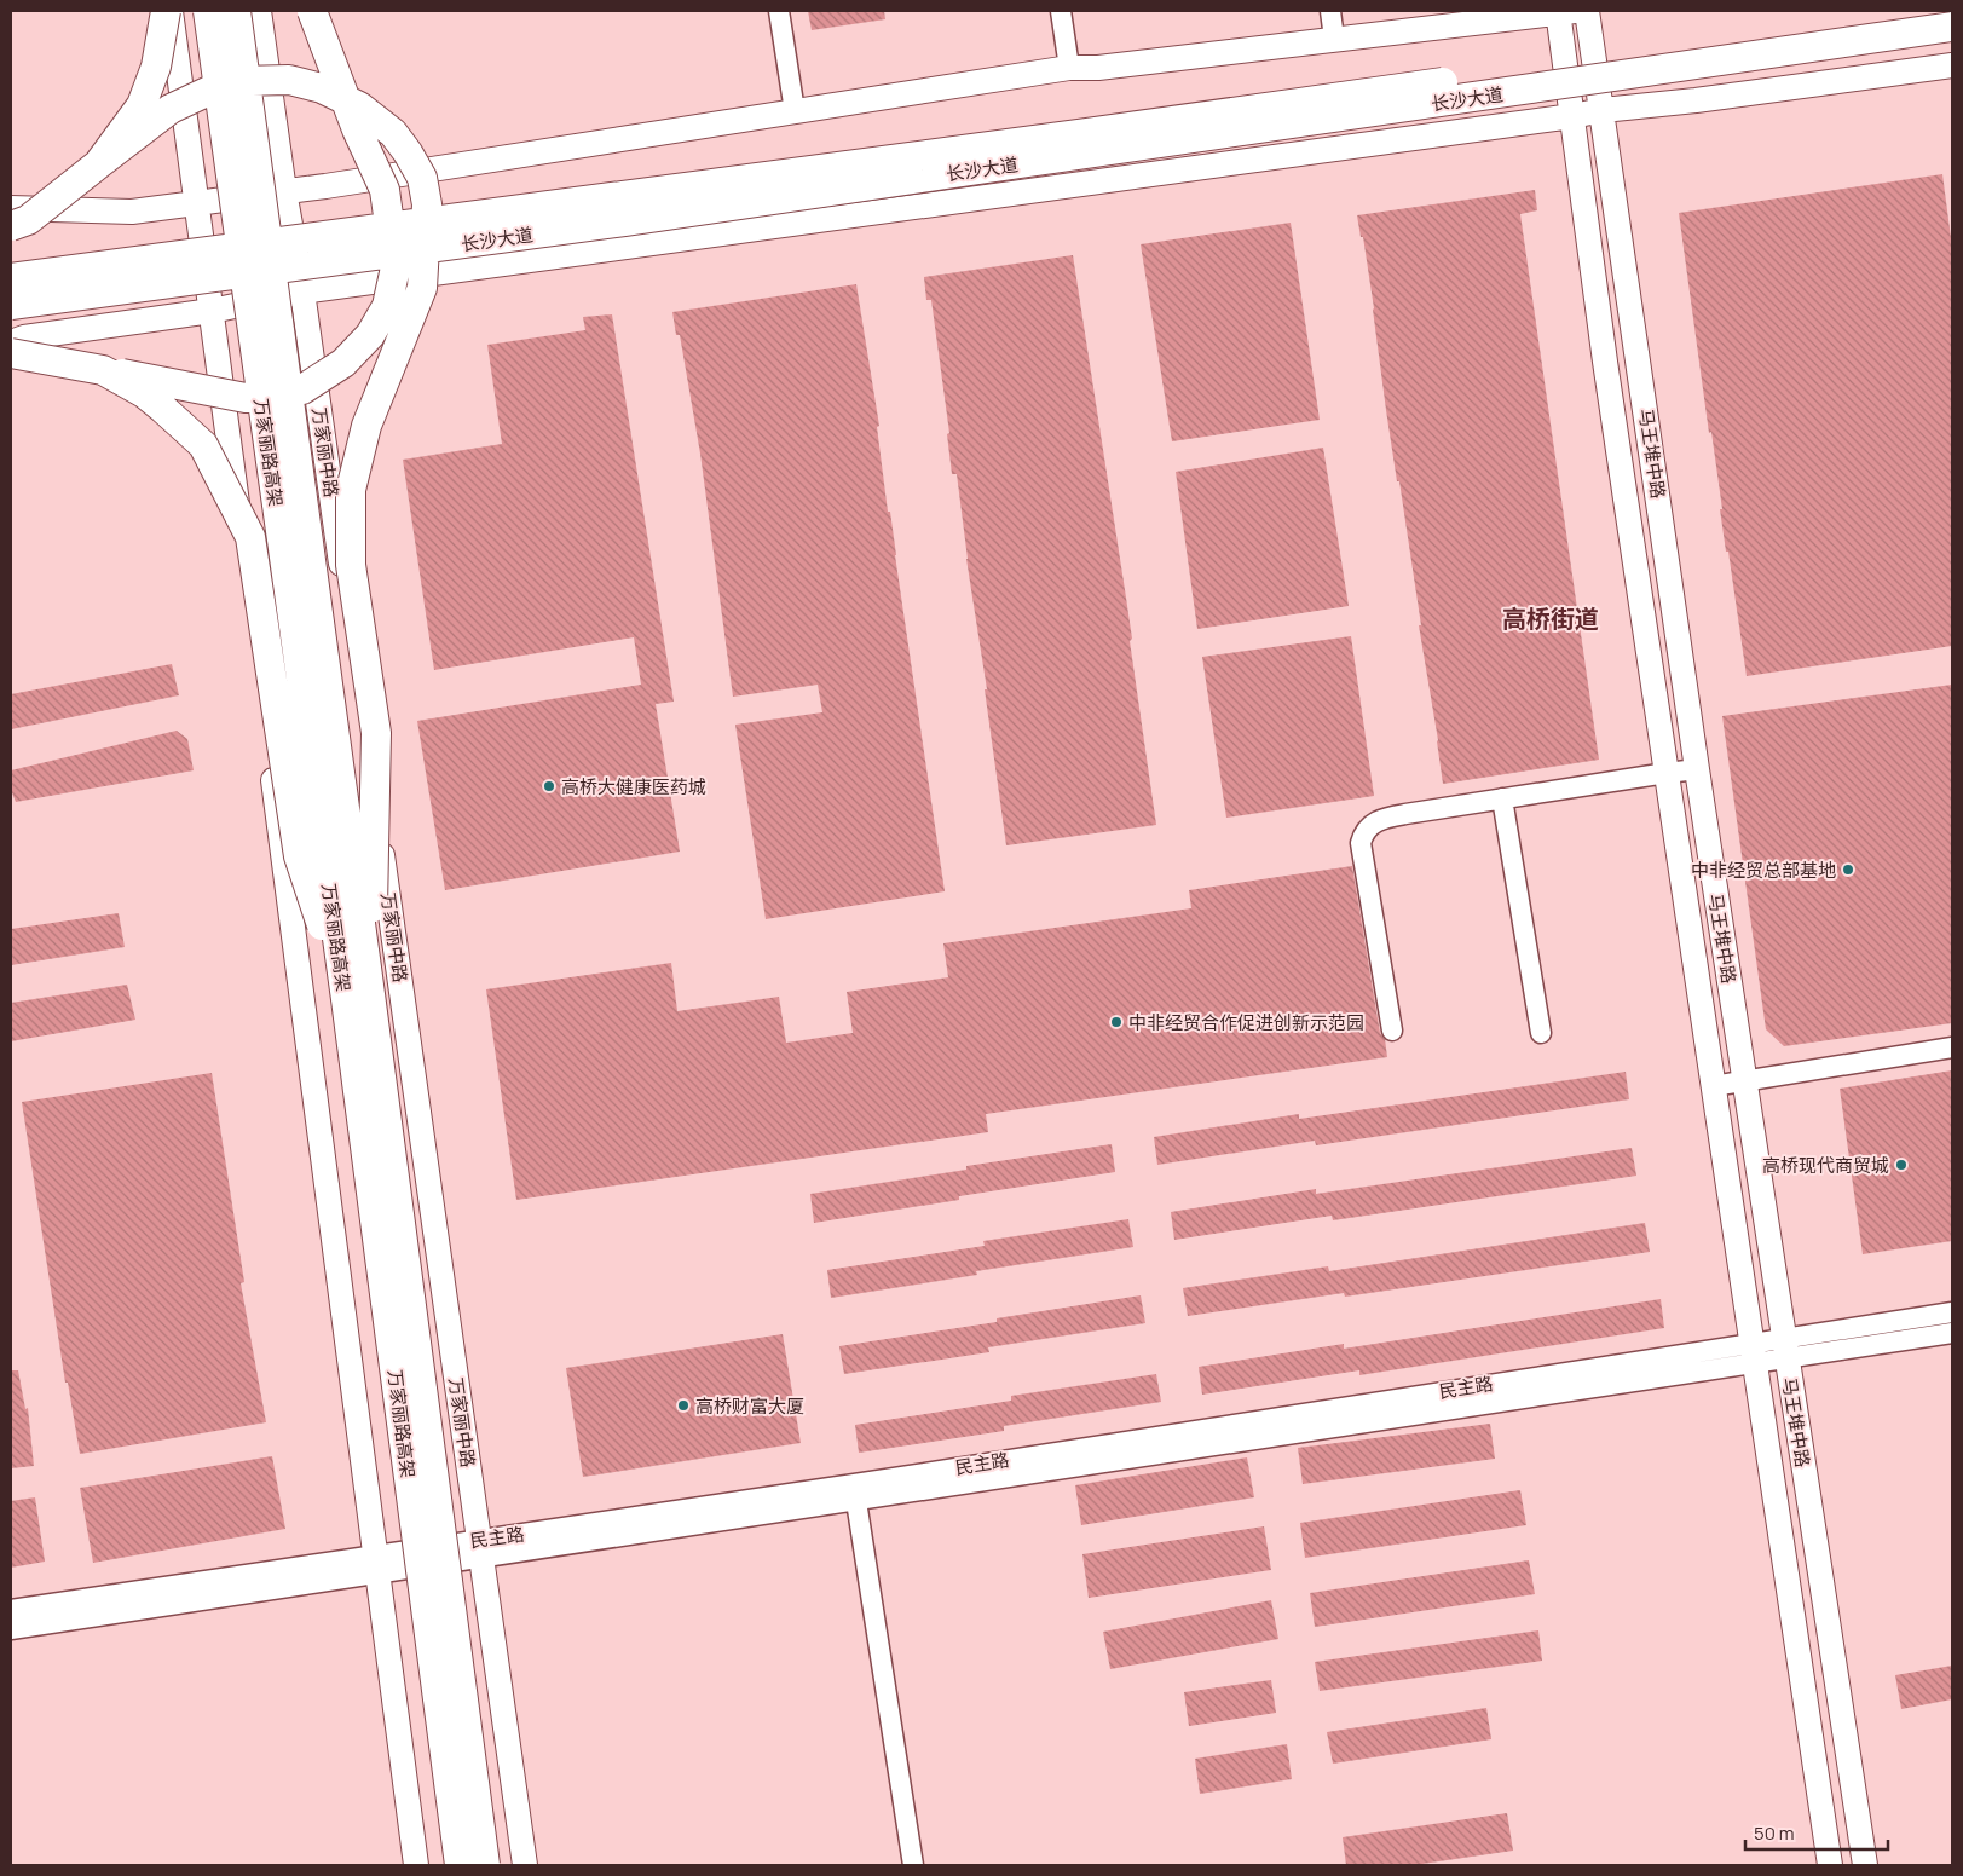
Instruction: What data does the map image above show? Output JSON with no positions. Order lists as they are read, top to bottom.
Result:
{
  "streets": {
    "highway": ["长沙大道", "万家丽路高架"],
    "main road": ["万家丽中路", "马王堆中路"],
    "street": ["民主路"]
  },
  "crossings": [
    ["万家丽中路", "民主路"],
    ["马王堆中路", "民主路"]
  ],
  "districts": ["高桥街道"],
  "places": [
    "高桥大健康医药城",
    "中非经贸总部基地",
    "中非经贸合作促进创新示范园",
    "高桥现代商贸城",
    "高桥财富大厦"
  ],
  "scale_bar": "50 m"
}
